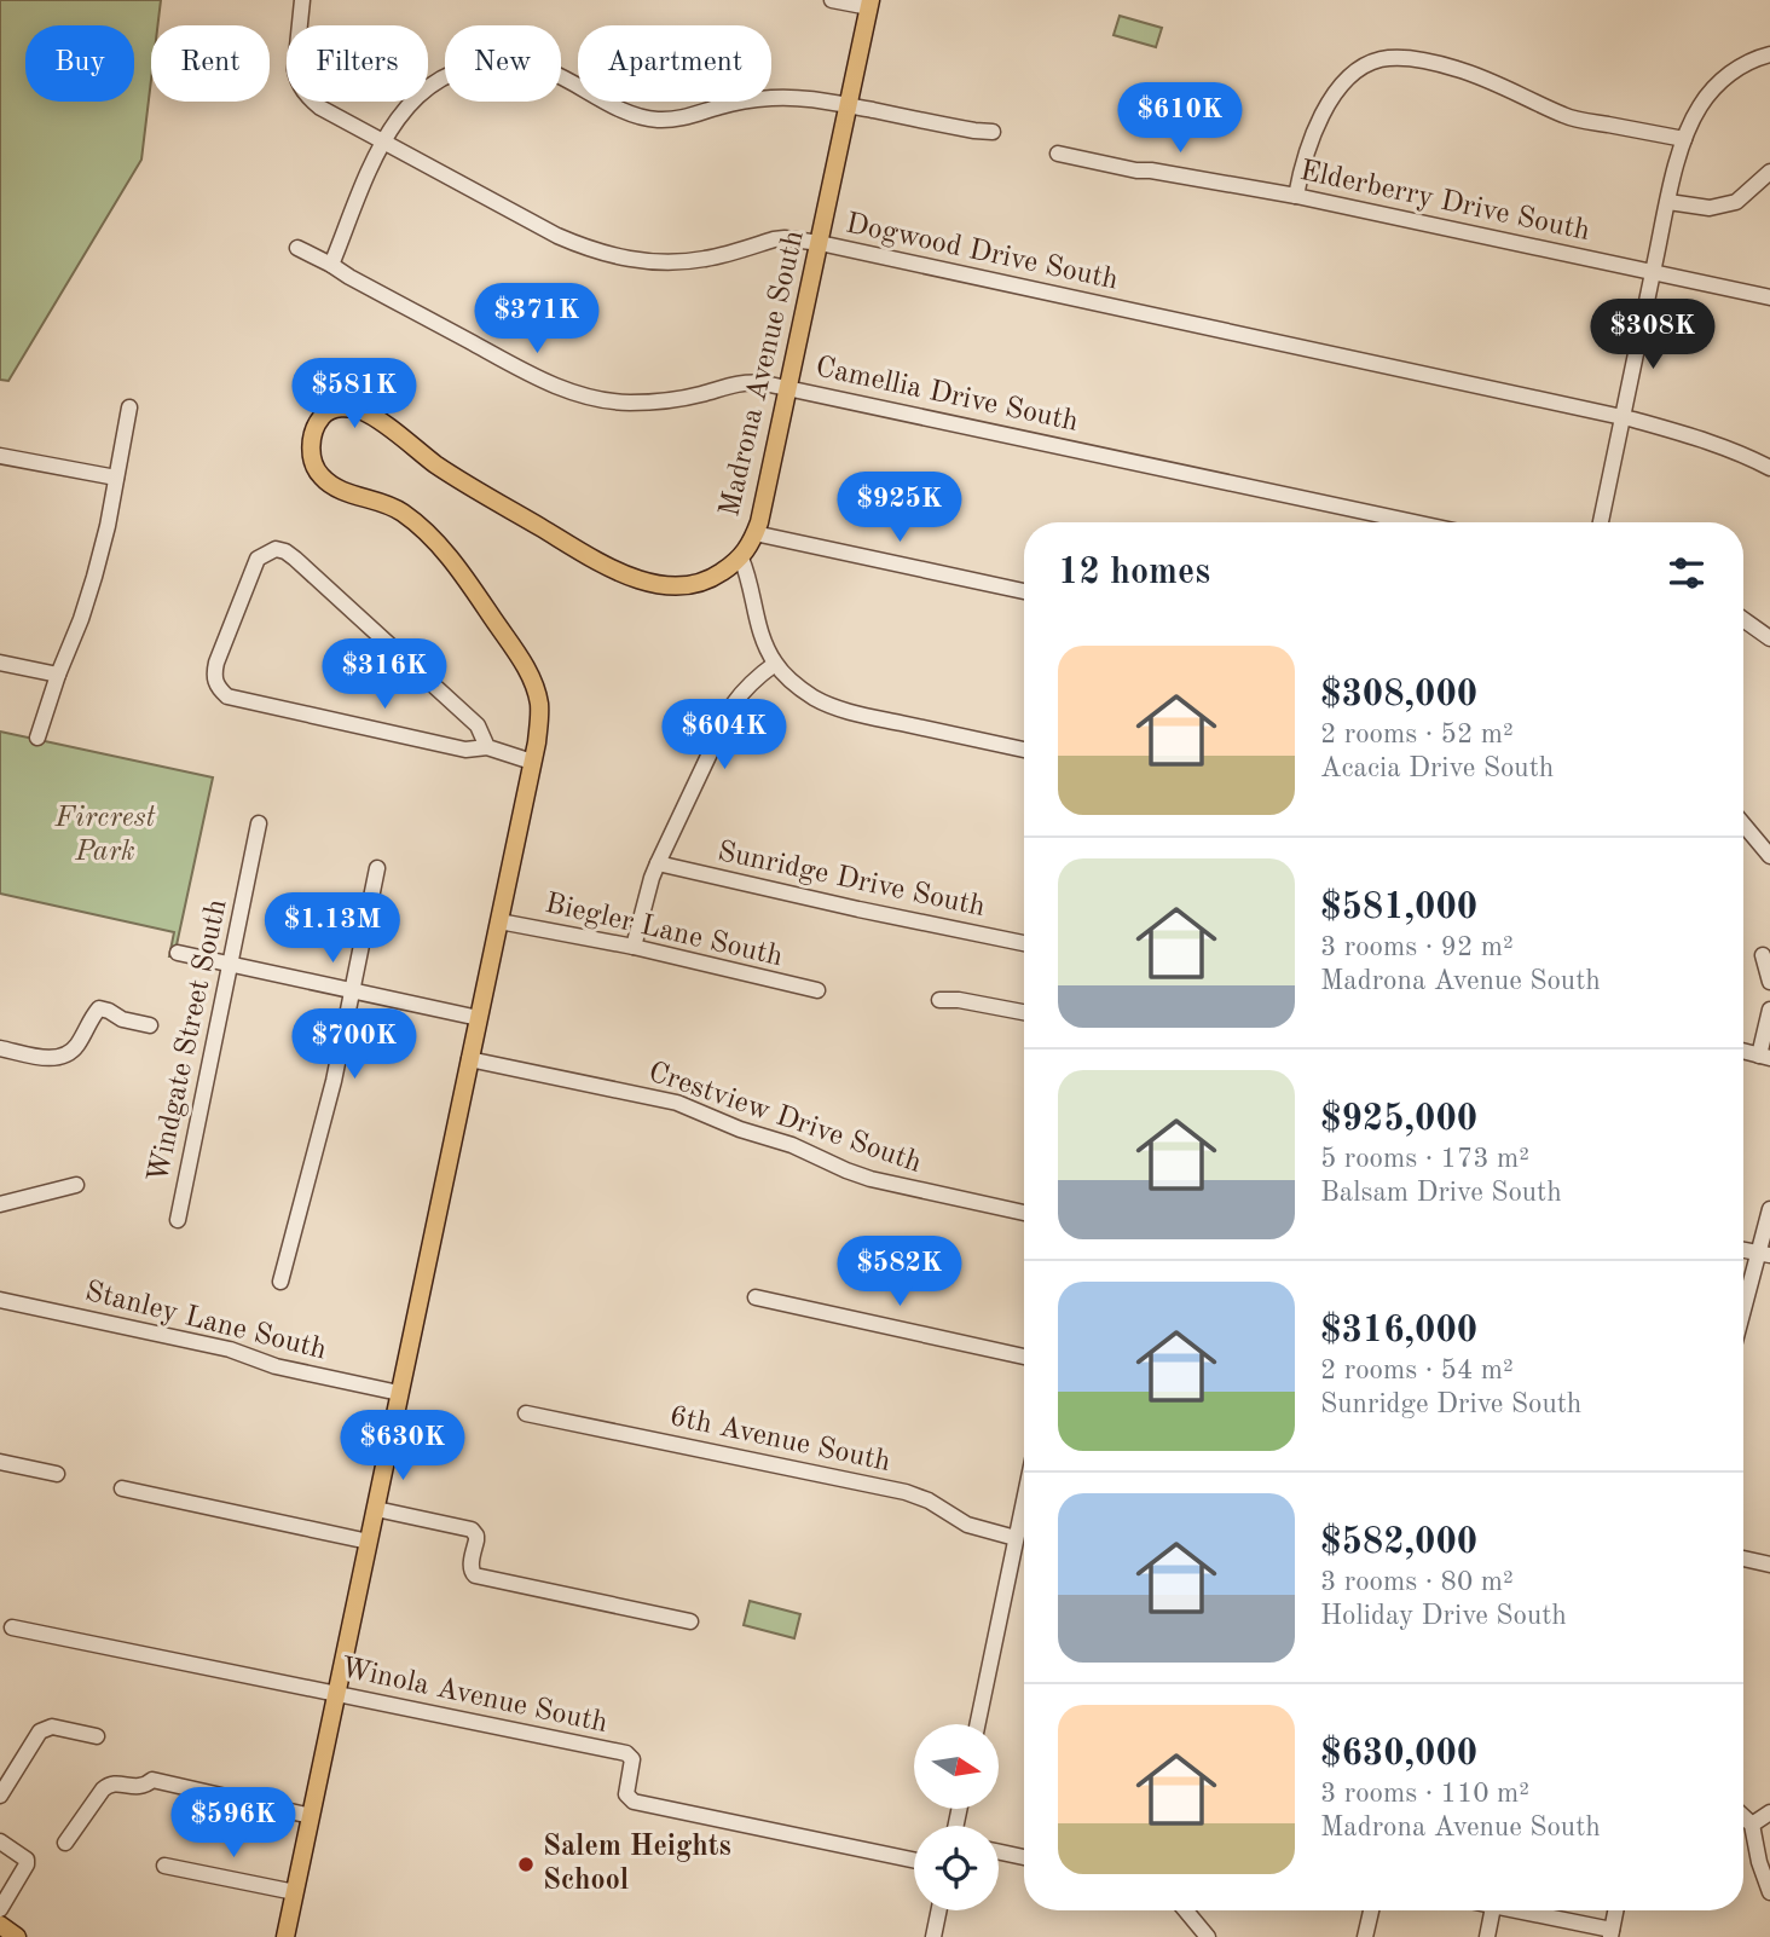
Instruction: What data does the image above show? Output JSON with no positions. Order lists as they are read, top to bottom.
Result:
{
  "streets": {
    "main road": ["Madrona Avenue South"],
    "street": [
      "Elderberry Drive South",
      "Dogwood Drive South",
      "Camellia Drive South",
      "Sunridge Drive South",
      "Biegler Lane South",
      "Windgate Street South",
      "Crestview Drive South",
      "Stanley Lane South",
      "6th Avenue South",
      "Winola Avenue South"
    ]
  },
  "crossings": [
    ["Dogwood Drive South", "Madrona Avenue South"],
    ["Madrona Avenue South", "Camellia Drive South"],
    ["Madrona Avenue South", "Biegler Lane South"],
    ["Madrona Avenue South", "Crestview Drive South"],
    ["Madrona Avenue South", "Stanley Lane South"],
    ["Madrona Avenue South", "Winola Avenue South"]
  ],
  "parks": ["Fircrest Park"],
  "places": ["Salem Heights School"],
  "north": "right",
  "page": {
    "chip": [
      "Buy",
      "Rent",
      "Filters",
      "New",
      "Apartment"
    ],
    "price": [
      "$610K",
      "$371K",
      "$308K",
      "$581K",
      "$925K",
      "$316K",
      "$604K",
      "$1.13M",
      "$700K",
      "$582K",
      "$630K",
      "$596K"
    ],
    "heading": "12 homes",
    "list": [
      {
        "name": "$308,000",
        "note": "2 rooms · 52 m² · Acacia Drive South"
      },
      {
        "name": "$581,000",
        "note": "3 rooms · 92 m² · Madrona Avenue South"
      },
      {
        "name": "$925,000",
        "note": "5 rooms · 173 m² · Balsam Drive South"
      },
      {
        "name": "$316,000",
        "note": "2 rooms · 54 m² · Sunridge Drive South"
      },
      {
        "name": "$582,000",
        "note": "3 rooms · 80 m² · Holiday Drive South"
      },
      {
        "name": "$630,000",
        "note": "3 rooms · 110 m² · Madrona Avenue South"
      }
    ]
  }
}
